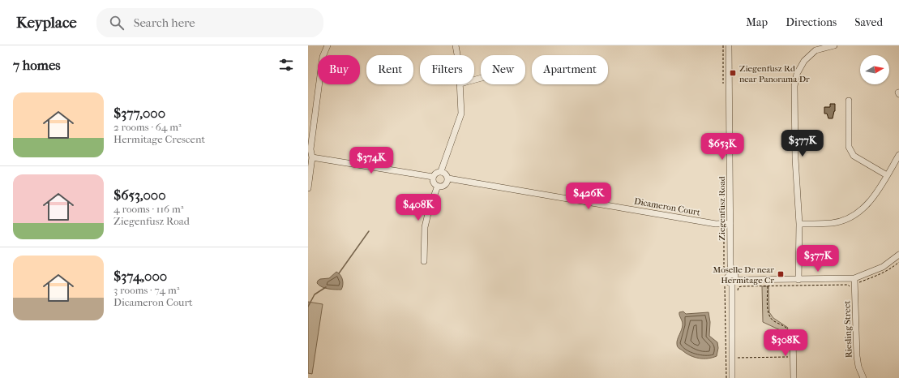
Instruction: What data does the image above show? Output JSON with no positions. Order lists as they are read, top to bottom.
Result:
{
  "streets": {
    "street": ["Dicameron Court", "Ziegenfusz Road", "Riesling Street"]
  },
  "crossings": [
    ["Dicameron Court", "Ziegenfusz Road"]
  ],
  "places": {
    "transit": ["Ziegenfusz Rd near Panorama Dr", "Moselle Dr near Hermitage Cr"]
  },
  "north": "right",
  "page": {
    "header": "Keyplace",
    "search": "Search here",
    "nav": ["Map", "Directions", "Saved"],
    "heading": "7 homes",
    "chip": [
      "Buy",
      "Rent",
      "Filters",
      "New",
      "Apartment"
    ],
    "list": [
      {
        "name": "$377,000",
        "note": "2 rooms · 64 m² · Hermitage Crescent"
      },
      {
        "name": "$653,000",
        "note": "4 rooms · 116 m² · Ziegenfusz Road"
      },
      {
        "name": "$374,000",
        "note": "3 rooms · 74 m² · Dicameron Court"
      }
    ],
    "price": [
      "$377K",
      "$653K",
      "$374K",
      "$426K",
      "$408K",
      "$377K",
      "$308K"
    ]
  }
}
